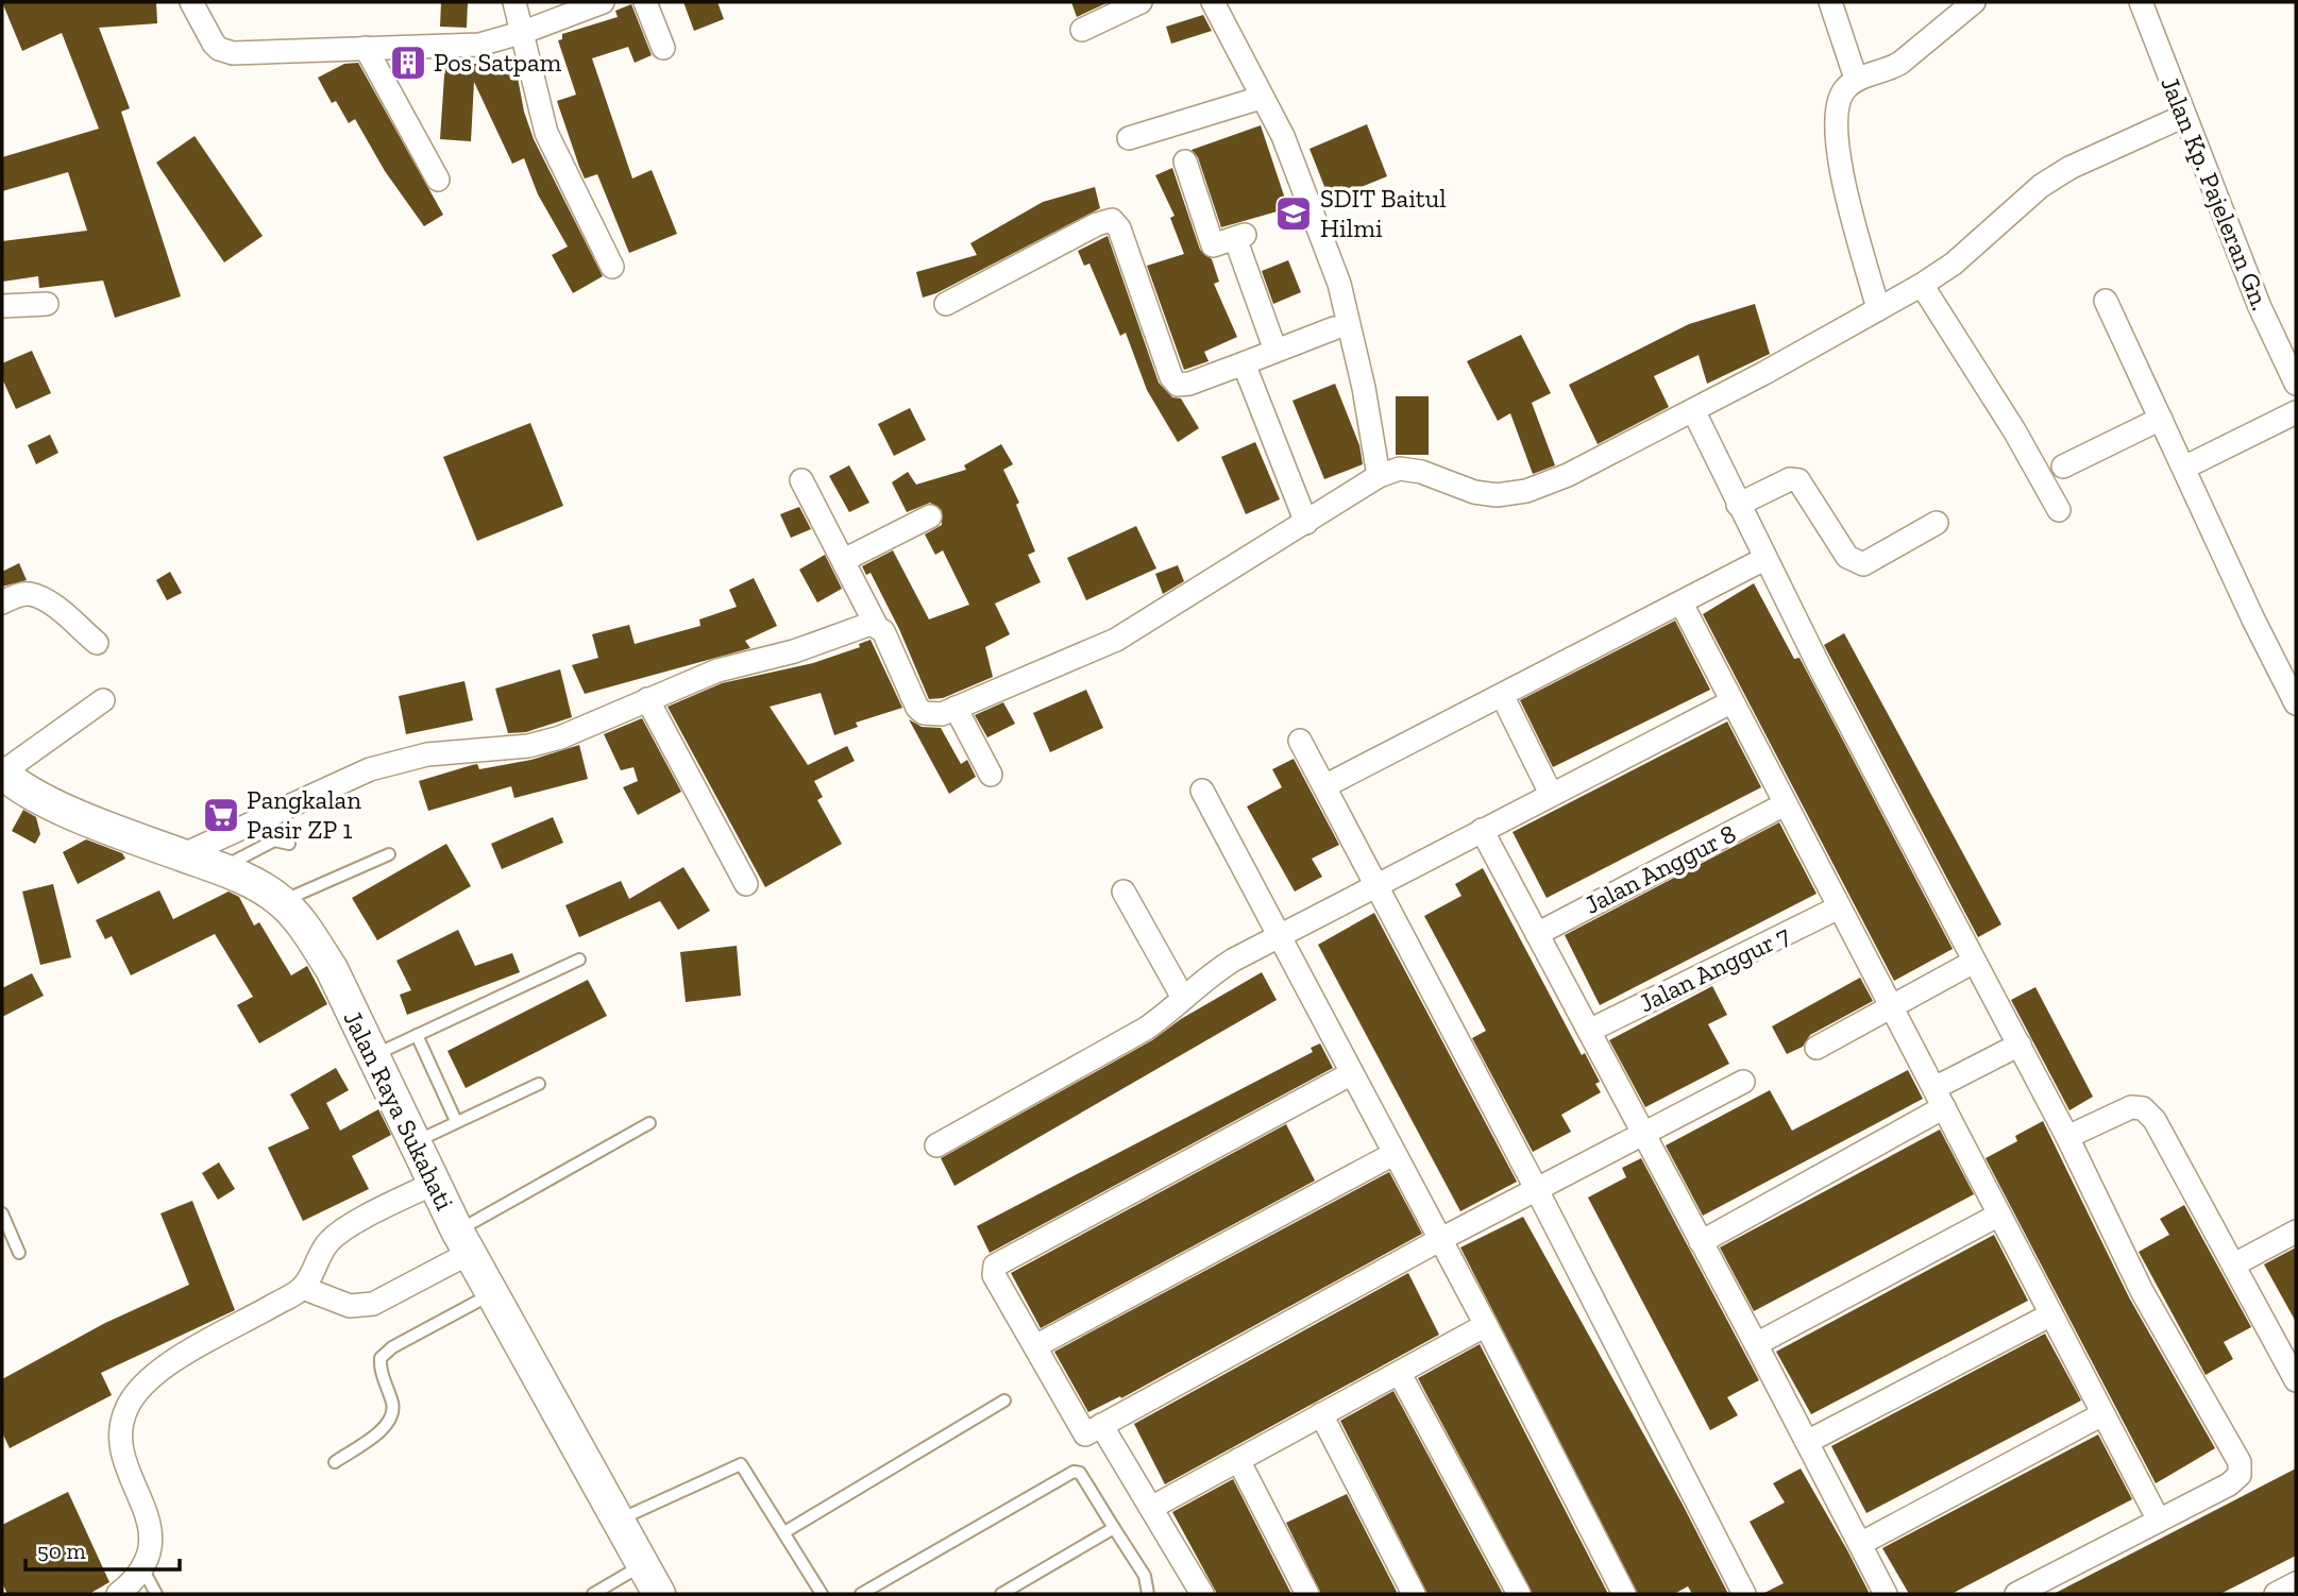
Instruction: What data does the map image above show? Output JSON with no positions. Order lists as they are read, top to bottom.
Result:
{
  "streets": {
    "main road": ["Jalan Raya Sukahati"],
    "street": ["Jalan Kp. Pajeleran Gn.", "Jalan Anggur 8", "Jalan Anggur 7"]
  },
  "places": {
    "building": ["Pos Satpam"],
    "school or university": ["SDIT Baitul Hilmi"],
    "supermarket": ["Pangkalan Pasir ZP 1"]
  },
  "scale_bar": "50 m"
}
